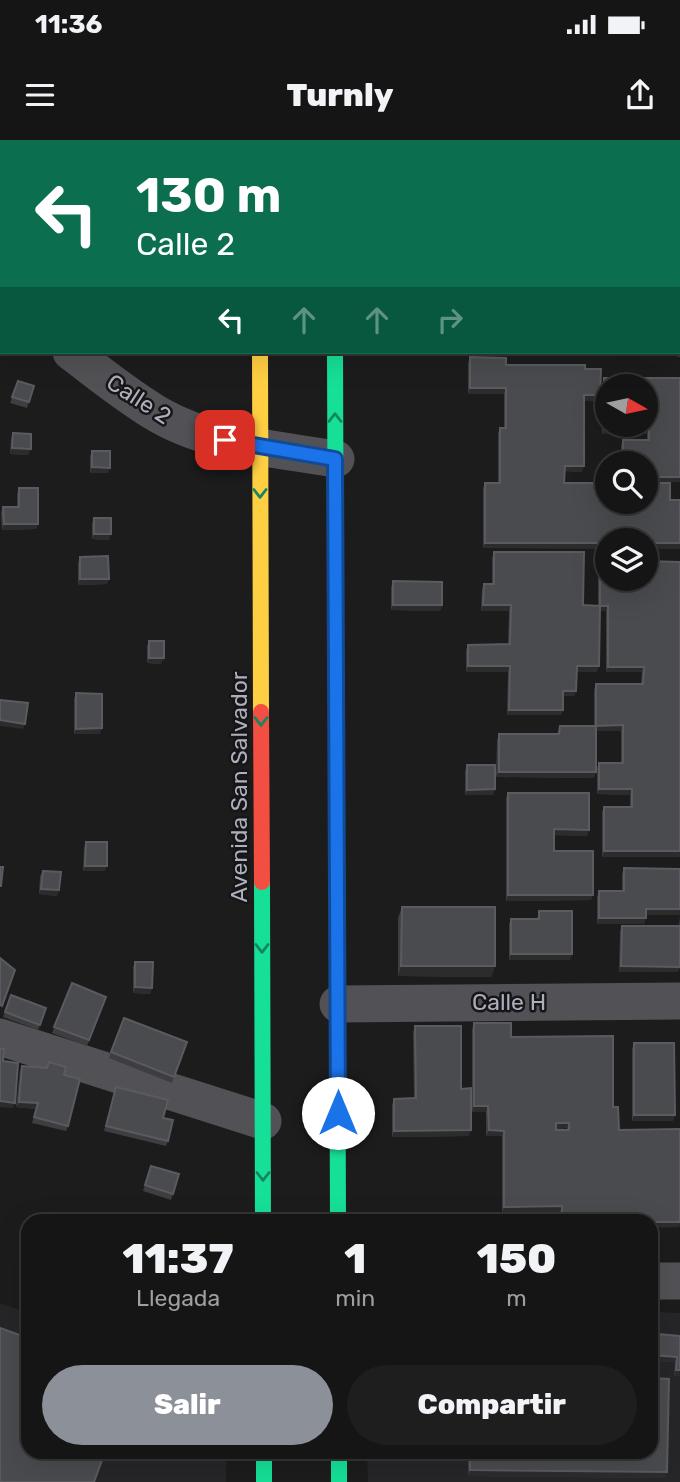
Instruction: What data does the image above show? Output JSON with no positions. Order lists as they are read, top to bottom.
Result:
{
  "streets": {
    "street": ["Calle 2", "Avenida San Salvador", "Calle H"]
  },
  "crossings": [
    ["Calle 2", "Avenida San Salvador"]
  ],
  "north": "right",
  "page": {
    "status": "11:36",
    "header": "Turnly",
    "turn": ["130 m", "Calle 2"],
    "eta": [
      "11:37",
      "Llegada",
      "1",
      "min",
      "150",
      "m"
    ],
    "buttons": ["Salir", "Compartir"]
  }
}
